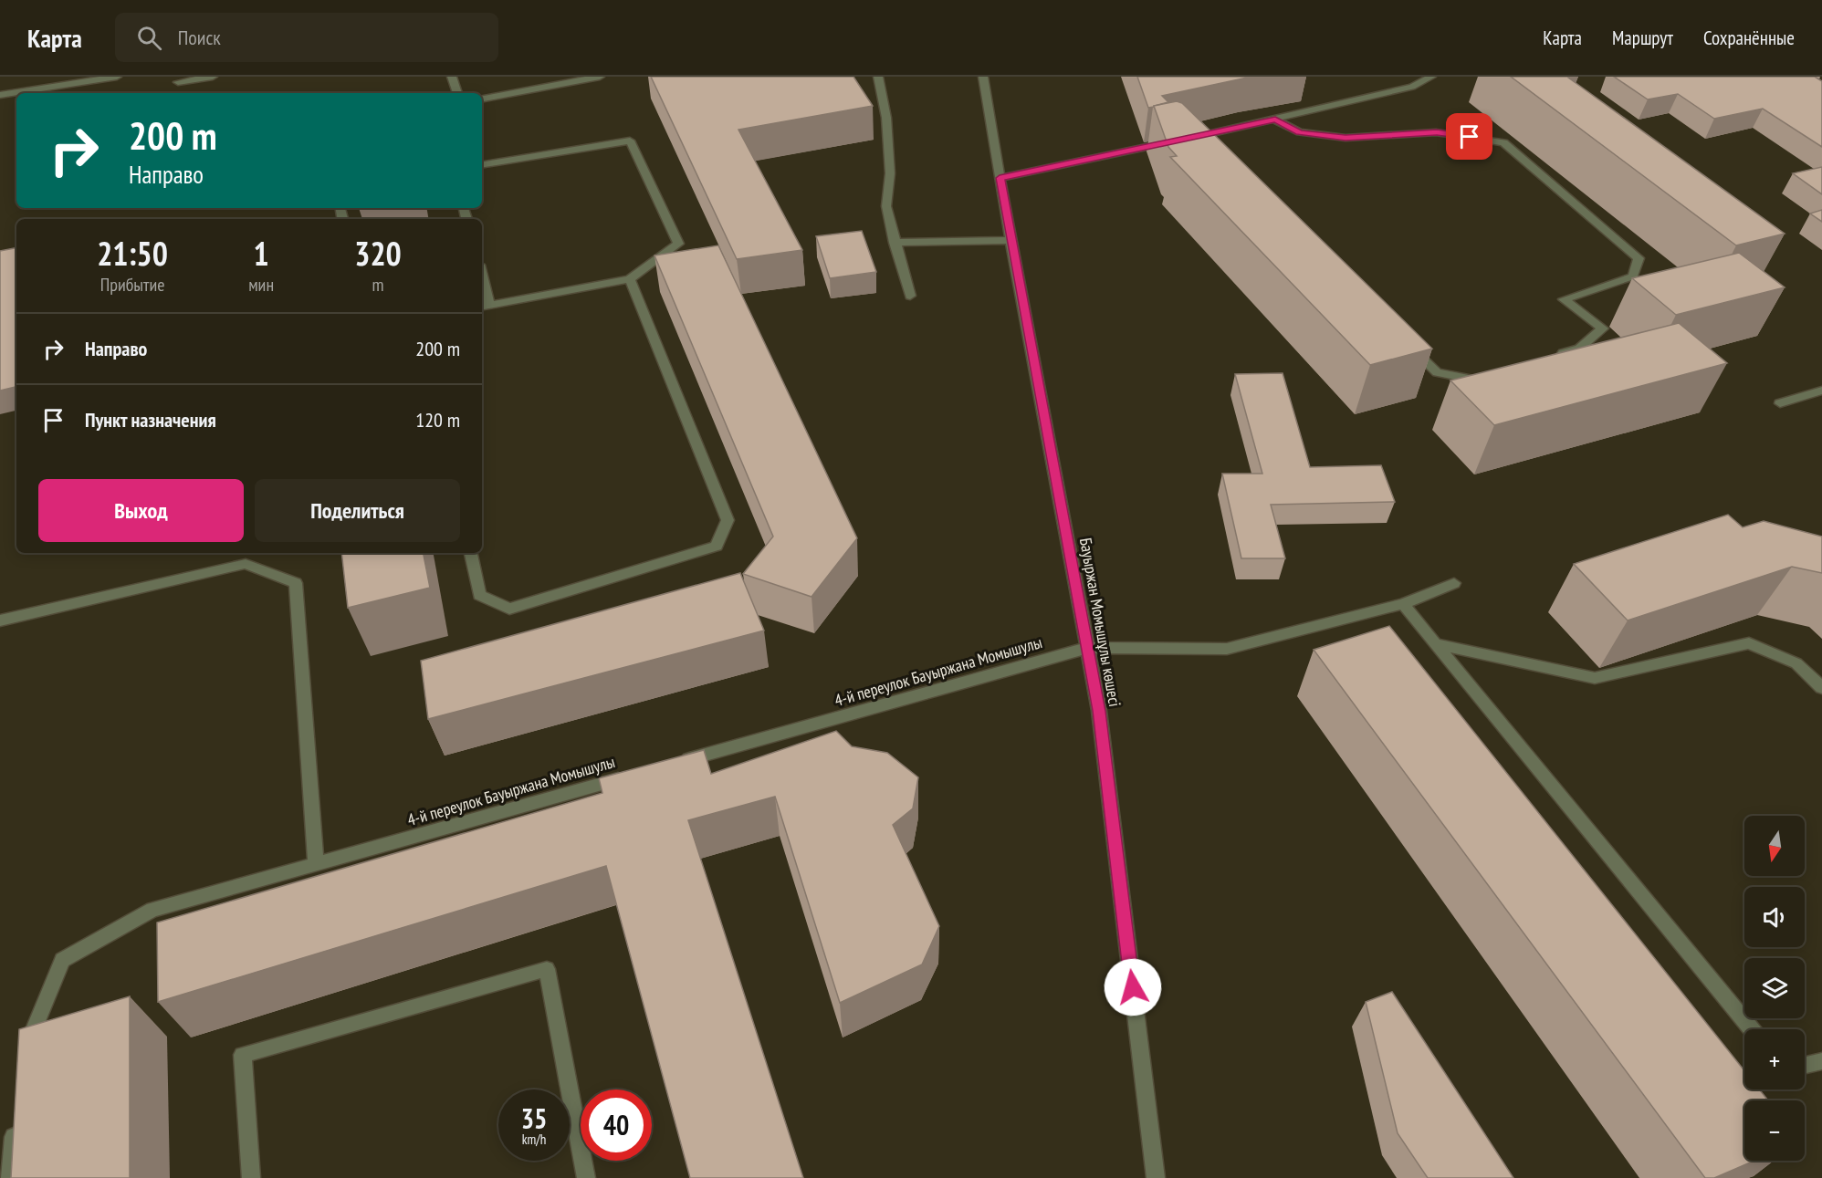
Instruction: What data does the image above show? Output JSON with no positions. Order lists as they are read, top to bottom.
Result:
{
  "streets": {
    "street": ["Бауыржан Момышұлы көшесі", "4-й переулок Бауыржана Момышулы"]
  },
  "crossings": [
    ["Бауыржан Момышұлы көшесі", "4-й переулок Бауыржана Момышулы"]
  ],
  "north": "bottom",
  "page": {
    "header": "Карта",
    "search": "Поиск",
    "nav": ["Карта", "Маршрут", "Сохранённые"],
    "turn": ["200 m", "Направо"],
    "eta": [
      "21:50",
      "Прибытие",
      "1",
      "мин",
      "320",
      "m"
    ],
    "list": [
      {
        "name": "Направо",
        "value": "200 m"
      },
      {
        "name": "Пункт назначения",
        "value": "120 m"
      }
    ],
    "buttons": ["Выход", "Поделиться"],
    "map_buttons": ["+", "−"],
    "speed": "35 km/h",
    "limit": "40"
  }
}
